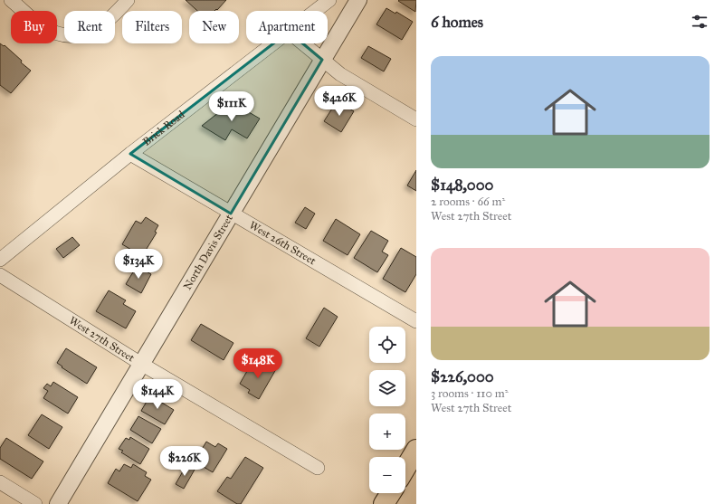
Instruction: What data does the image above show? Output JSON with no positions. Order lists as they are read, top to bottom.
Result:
{
  "streets": {
    "street": [
      "Brick Road",
      "West 26th Street",
      "North Davis Street",
      "West 27th Street"
    ]
  },
  "crossings": [
    ["Brick Road", "West 26th Street"],
    ["West 26th Street", "North Davis Street"],
    ["North Davis Street", "West 27th Street"]
  ],
  "page": {
    "heading": "6 homes",
    "chip": [
      "Buy",
      "Rent",
      "Filters",
      "New",
      "Apartment"
    ],
    "list": [
      {
        "name": "$148,000",
        "note": "2 rooms · 66 m² · West 27th Street"
      },
      {
        "name": "$226,000",
        "note": "3 rooms · 110 m² · West 27th Street"
      }
    ],
    "price": [
      "$426K",
      "$111K",
      "$134K",
      "$148K",
      "$144K",
      "$226K"
    ],
    "map_buttons": ["+", "−"]
  }
}
